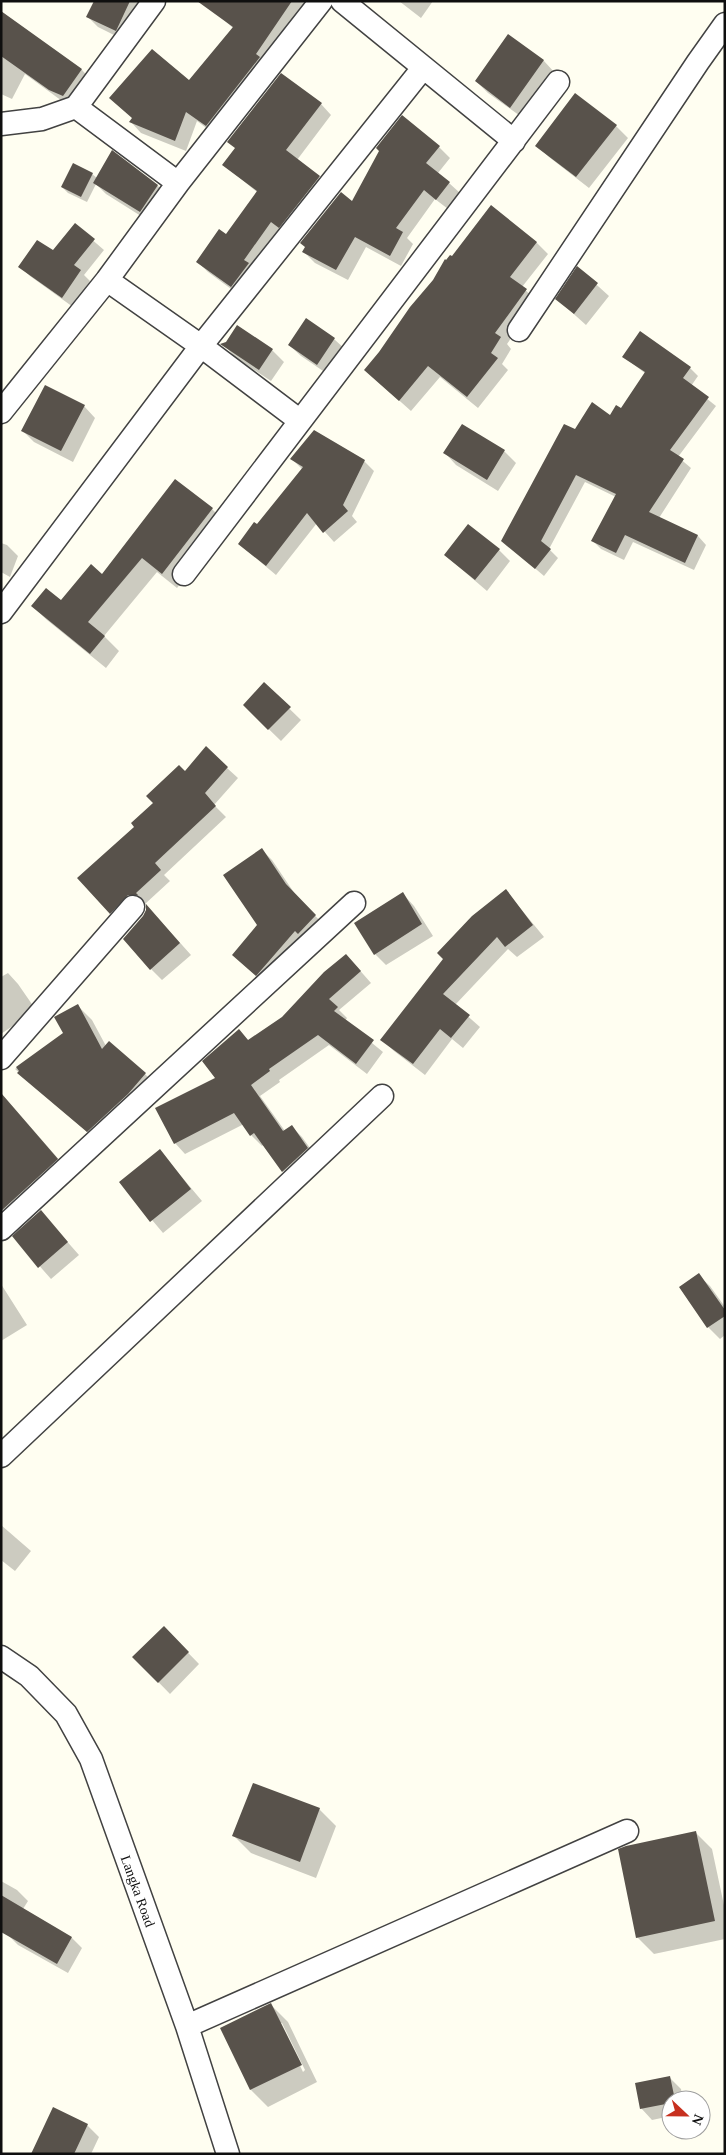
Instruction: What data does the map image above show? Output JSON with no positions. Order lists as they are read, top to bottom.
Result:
{
  "streets": {
    "street": ["Langka Road"]
  },
  "north": "right"
}
